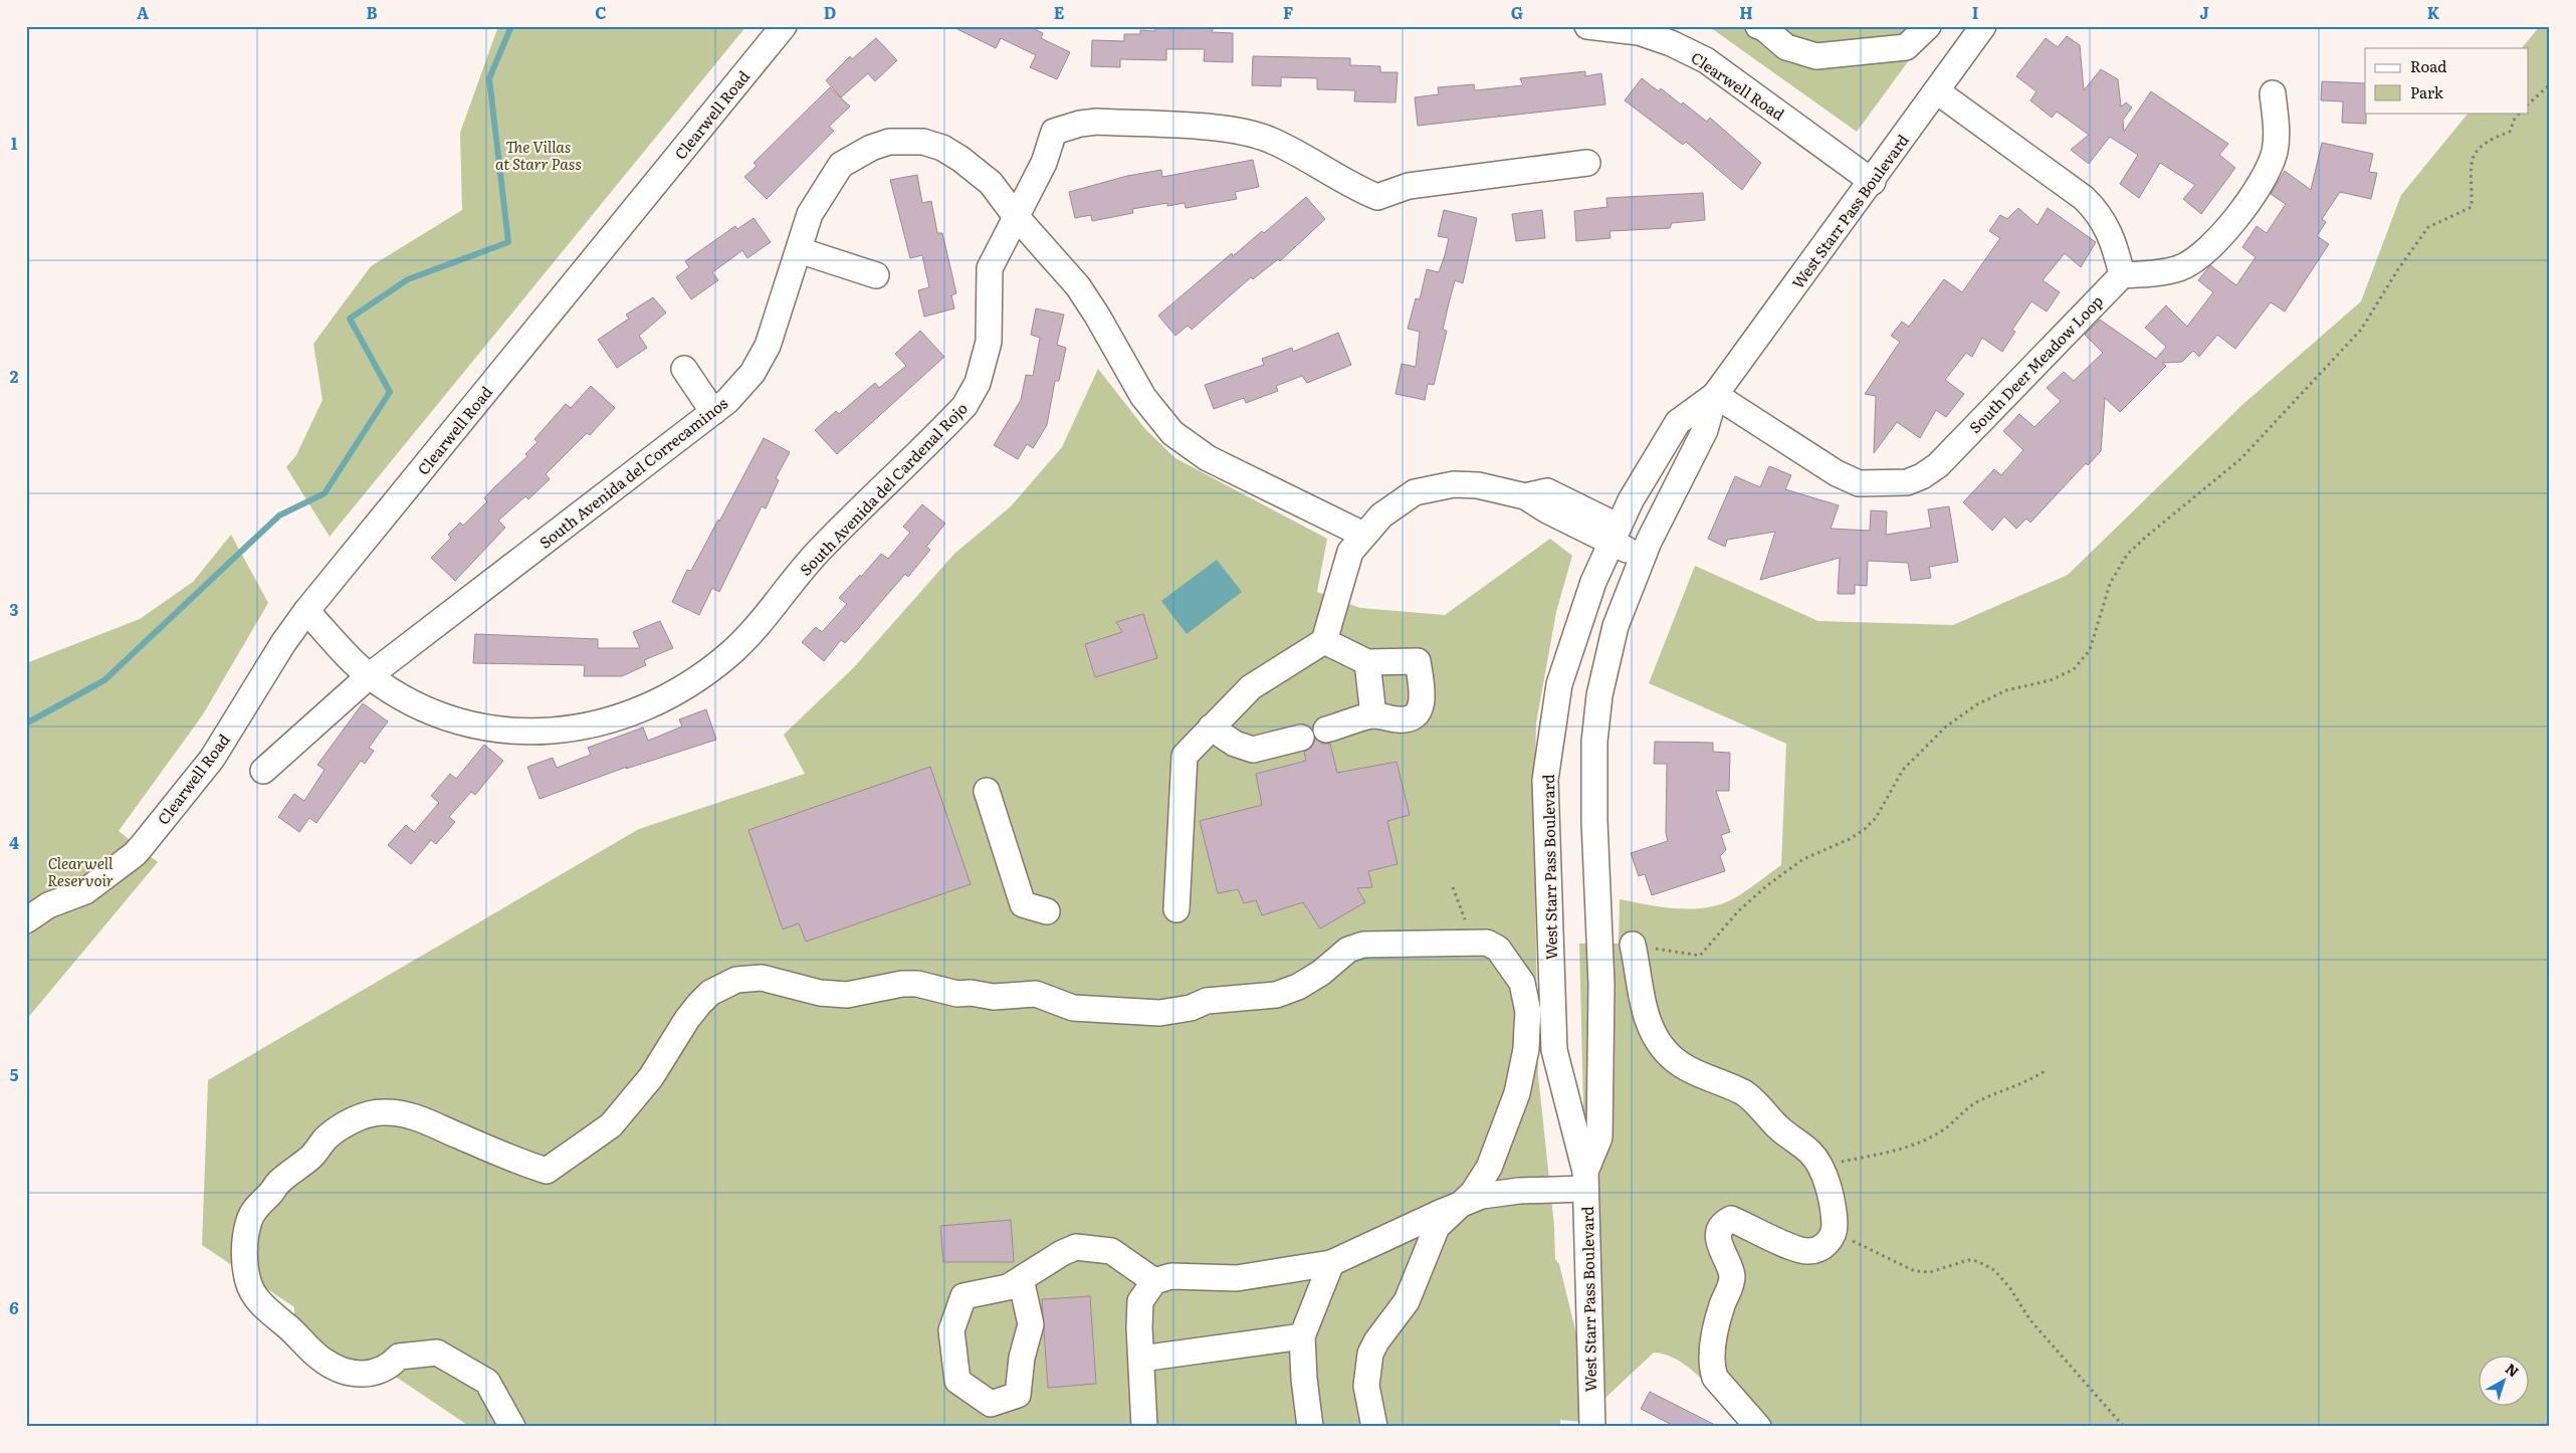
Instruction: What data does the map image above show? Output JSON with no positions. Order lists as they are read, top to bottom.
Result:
{
  "streets": {
    "street": [
      "Clearwell Road",
      "West Starr Pass Boulevard",
      "South Deer Meadow Loop",
      "South Avenida del Correcaminos",
      "South Avenida del Cardenal Rojo"
    ]
  },
  "crossings": [
    ["Clearwell Road", "West Starr Pass Boulevard"],
    ["Clearwell Road", "South Avenida del Cardenal Rojo"],
    ["West Starr Pass Boulevard", "South Deer Meadow Loop"],
    ["South Avenida del Correcaminos", "South Avenida del Cardenal Rojo"]
  ],
  "parks": ["The Villas at Starr Pass", "Clearwell Reservoir"],
  "legend": ["Road", "Park"],
  "north": "top right",
  "grid": {
    "columns": [
      "A",
      "B",
      "C",
      "D",
      "E",
      "F",
      "G",
      "H",
      "I",
      "J",
      "K"
    ],
    "rows": [
      "1",
      "2",
      "3",
      "4",
      "5",
      "6"
    ]
  }
}
